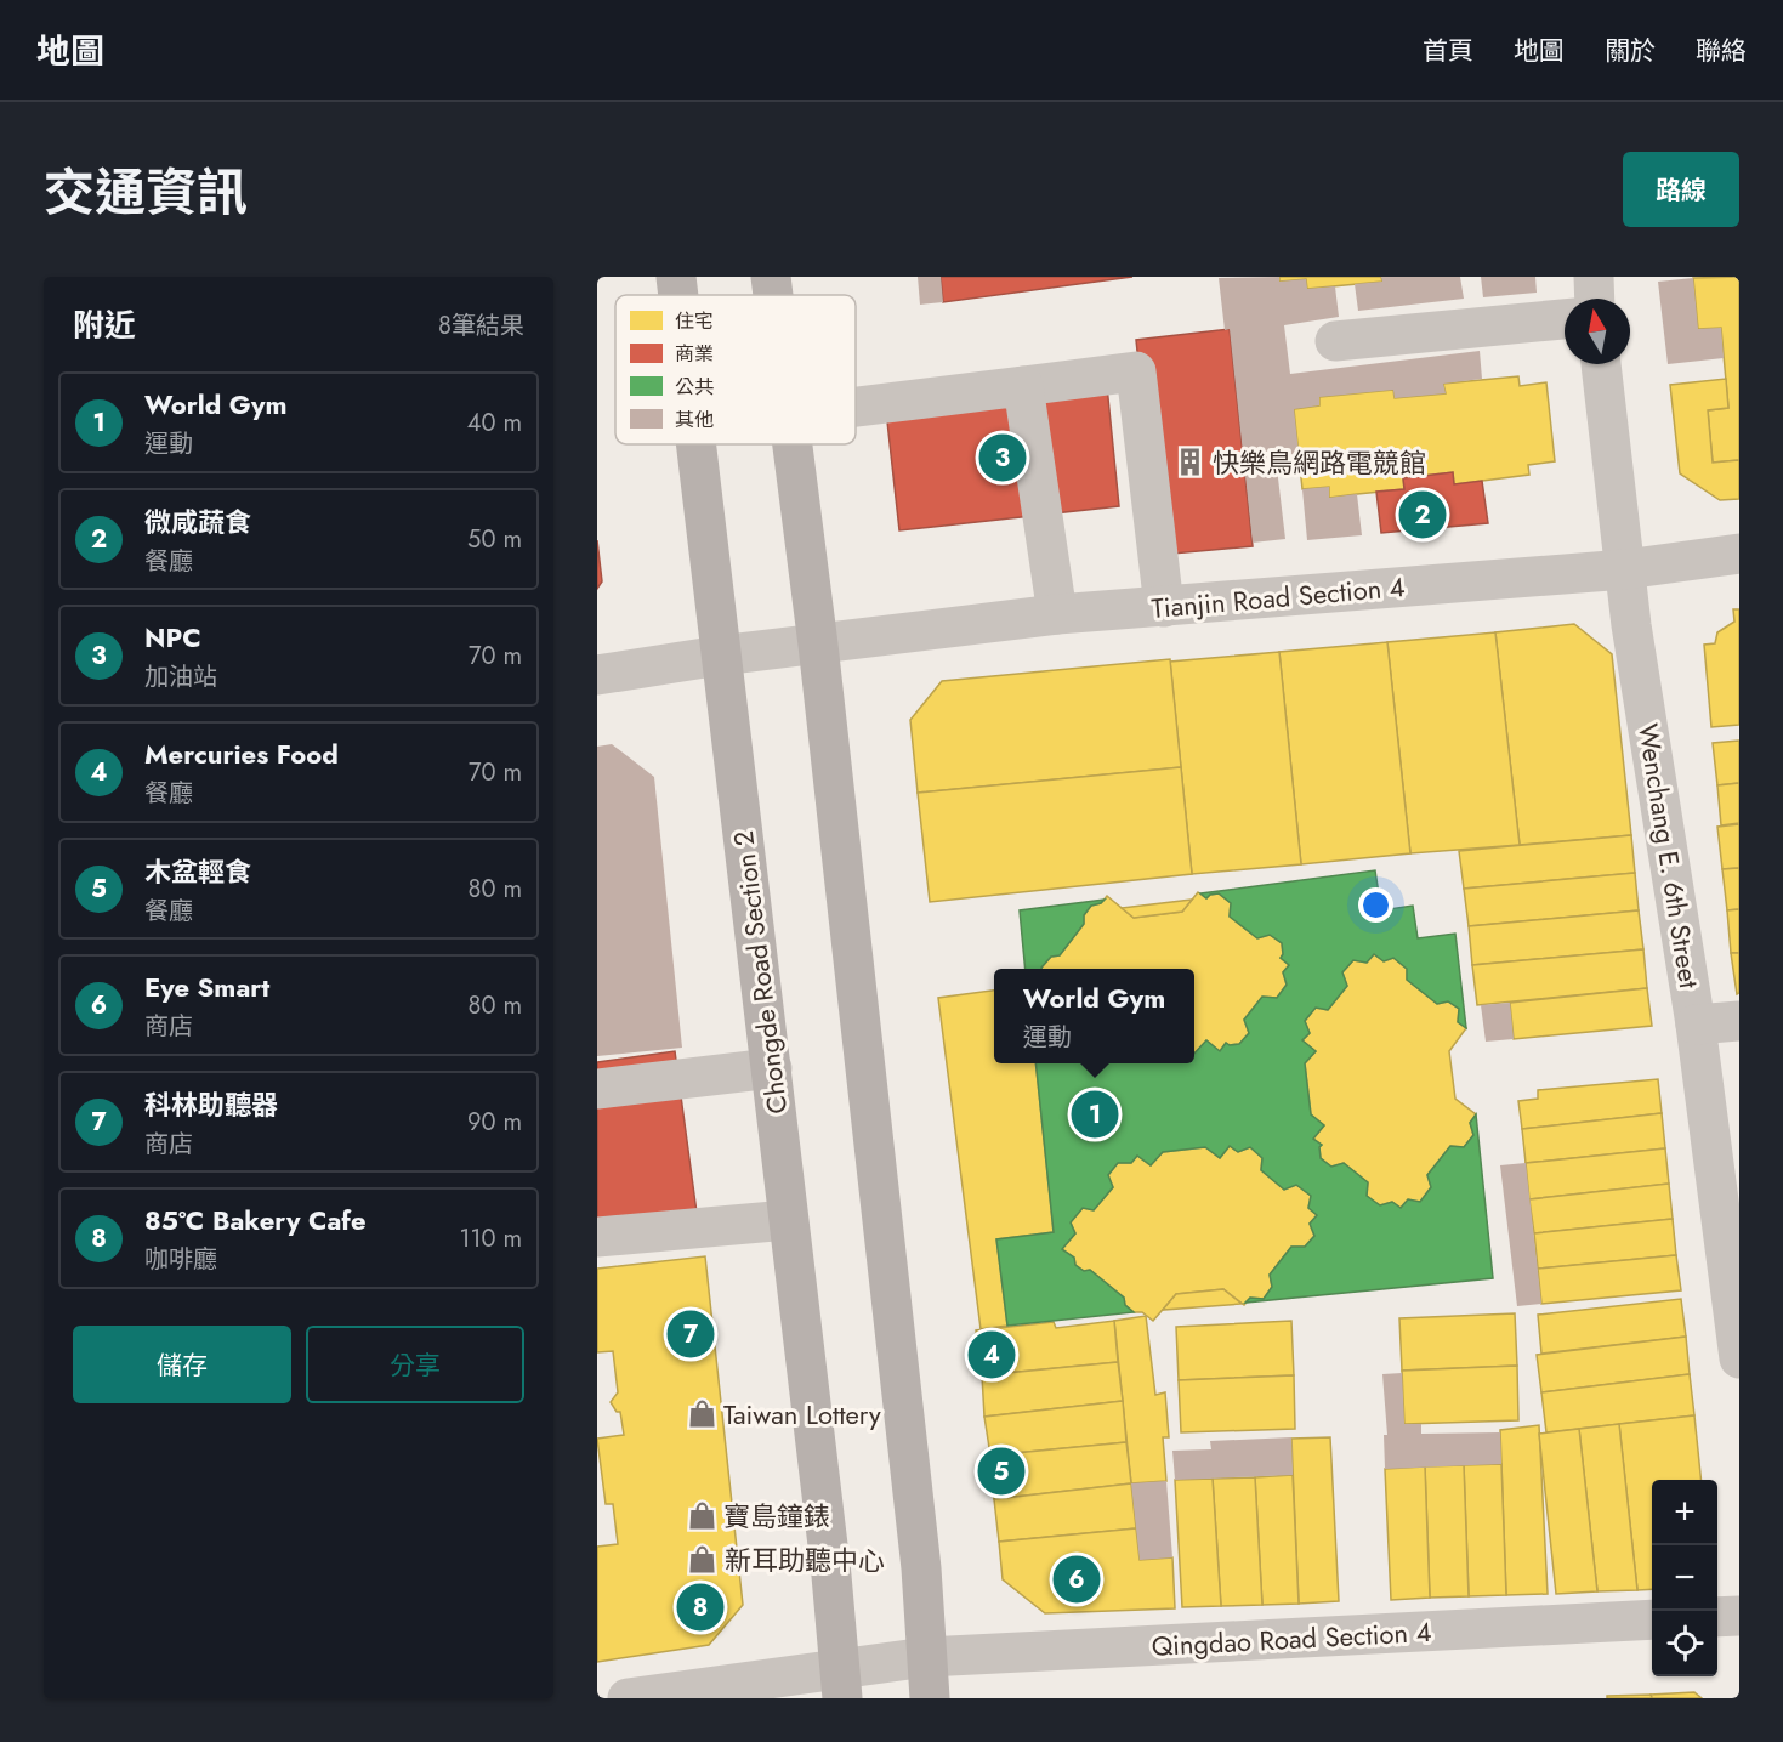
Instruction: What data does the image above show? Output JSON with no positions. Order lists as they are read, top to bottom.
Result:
{
  "streets": {
    "main road": ["Chongde Road Section 2"],
    "street": ["Tianjin Road Section 4", "Wenchang E. 6th Street", "Qingdao Road Section 4"]
  },
  "crossings": [
    ["Tianjin Road Section 4", "Wenchang E. 6th Street"],
    ["Tianjin Road Section 4", "Chongde Road Section 2"],
    ["Chongde Road Section 2", "Qingdao Road Section 4"]
  ],
  "places": {
    "building": ["快樂鳥網路電競館"],
    "shop": ["Taiwan Lottery", "寶島鐘錶", "新耳助聽中心"]
  },
  "legend": [
    "住宅",
    "商業",
    "公共",
    "其他"
  ],
  "north": "top",
  "page": {
    "header": "地圖",
    "nav": [
      "首頁",
      "地圖",
      "關於",
      "聯絡"
    ],
    "title": "交通資訊",
    "buttons": [
      "路線",
      ["儲存", "分享"]
    ],
    "heading": ["附近", "8筆結果"],
    "list": [
      {
        "mark": "1",
        "name": "World Gym",
        "note": "運動",
        "value": "40 m"
      },
      {
        "mark": "2",
        "name": "微咸蔬食",
        "note": "餐廳",
        "value": "50 m"
      },
      {
        "mark": "3",
        "name": "NPC",
        "note": "加油站",
        "value": "70 m"
      },
      {
        "mark": "4",
        "name": "Mercuries Food",
        "note": "餐廳",
        "value": "70 m"
      },
      {
        "mark": "5",
        "name": "木盆輕食",
        "note": "餐廳",
        "value": "80 m"
      },
      {
        "mark": "6",
        "name": "Eye Smart",
        "note": "商店",
        "value": "80 m"
      },
      {
        "mark": "7",
        "name": "科林助聽器",
        "note": "商店",
        "value": "90 m"
      },
      {
        "mark": "8",
        "name": "85°C Bakery Cafe",
        "note": "咖啡廳",
        "value": "110 m"
      }
    ],
    "pins": [
      "3",
      "2",
      "1",
      "7",
      "4",
      "5",
      "6",
      "8"
    ],
    "popup": ["World Gym", "運動"],
    "map_buttons": ["+", "−"]
  }
}
